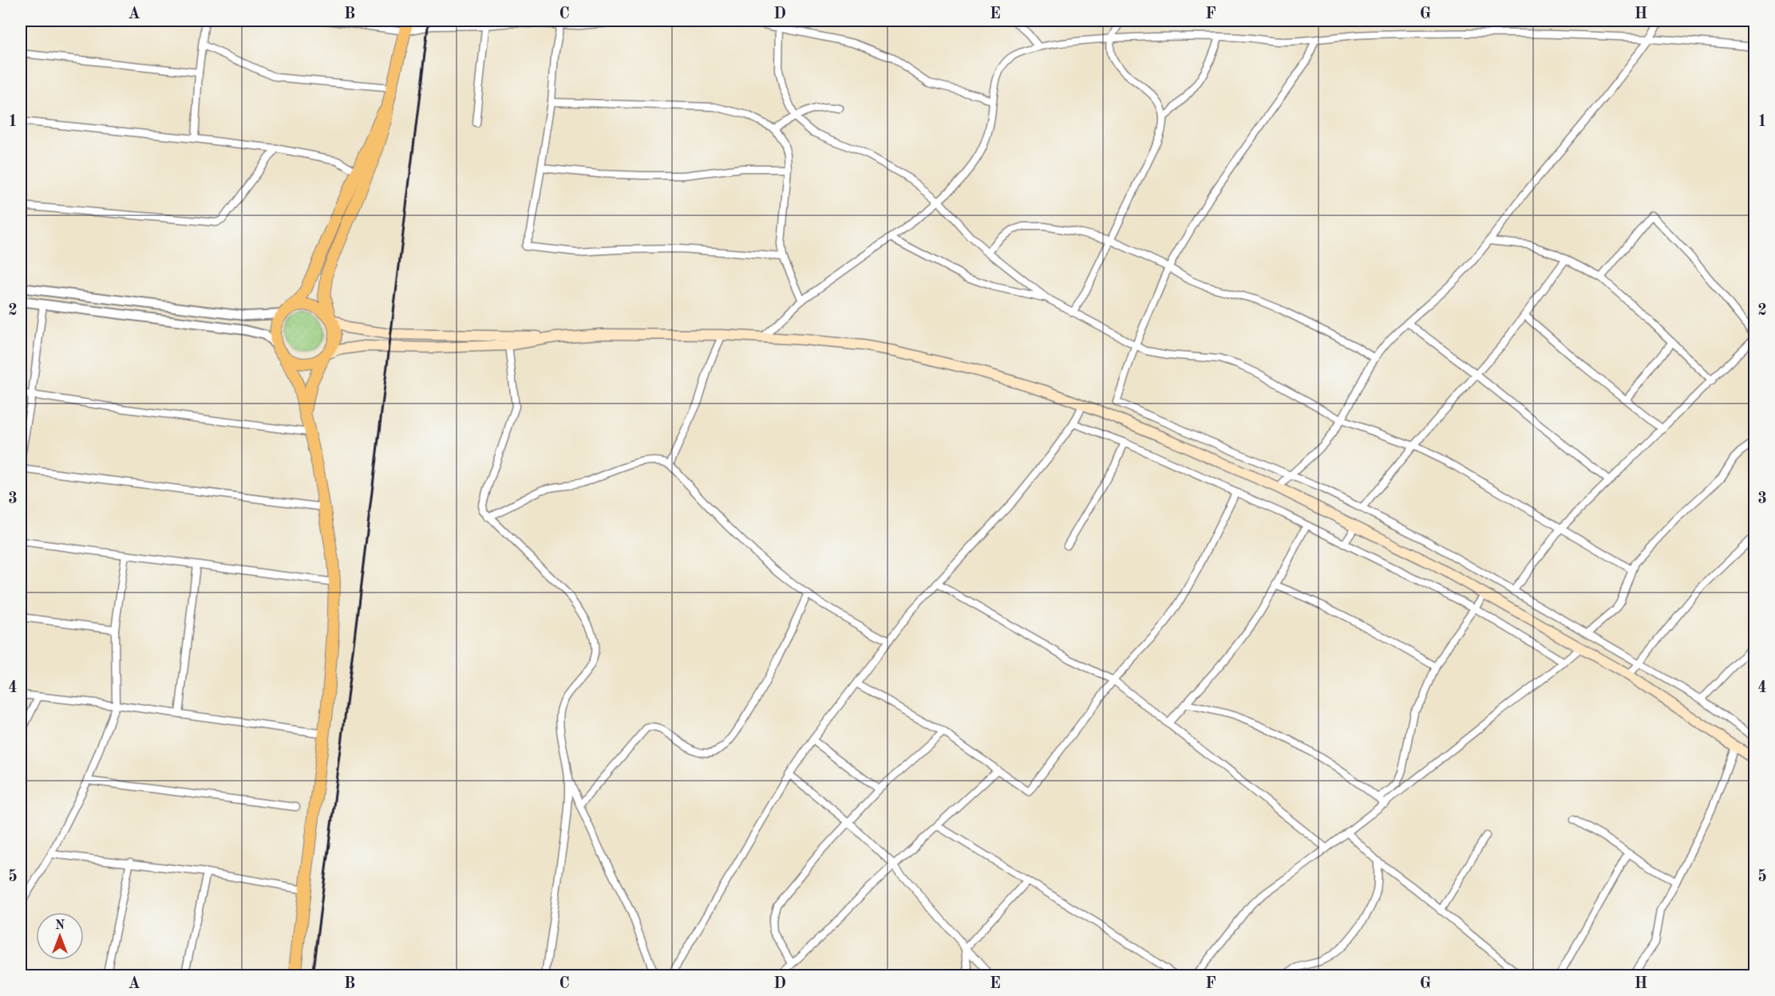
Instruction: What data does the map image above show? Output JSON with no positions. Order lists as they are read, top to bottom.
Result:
{
  "north": "top",
  "grid": {
    "columns": [
      "A",
      "B",
      "C",
      "D",
      "E",
      "F",
      "G",
      "H"
    ],
    "rows": [
      "1",
      "2",
      "3",
      "4",
      "5"
    ]
  }
}
